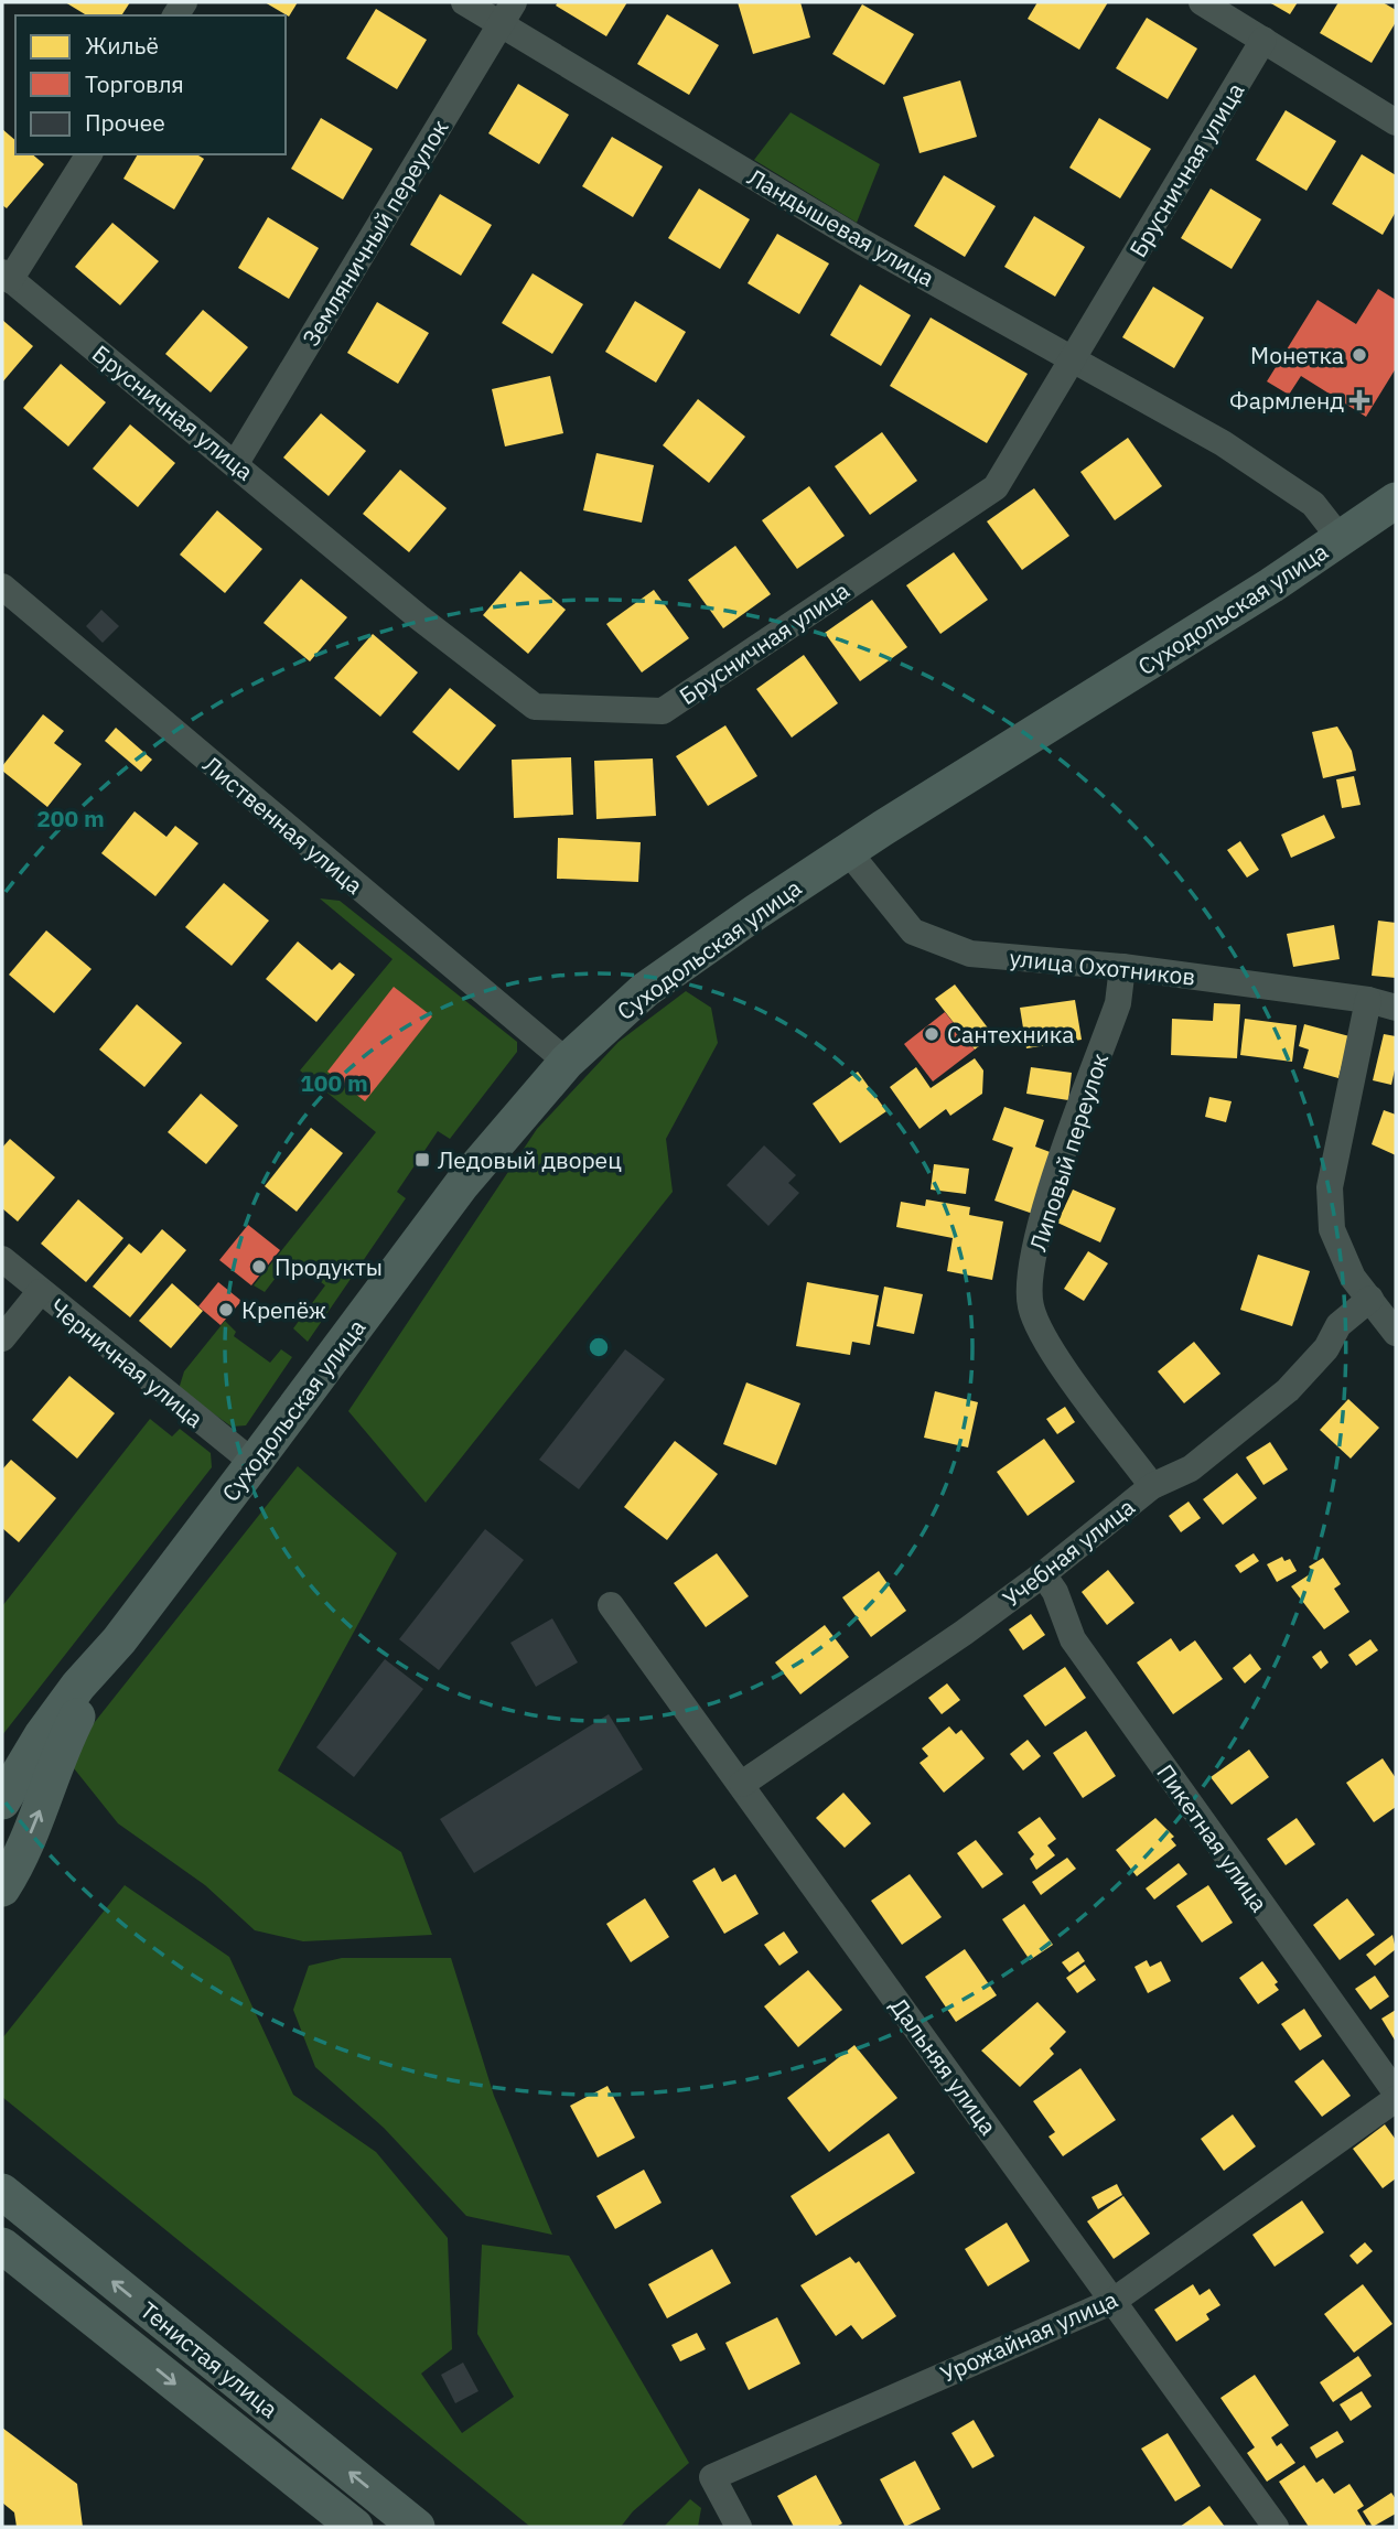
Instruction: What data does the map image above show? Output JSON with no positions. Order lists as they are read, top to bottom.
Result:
{
  "streets": {
    "main road": ["Суходольская улица", "Тенистая улица"],
    "street": [
      "Брусничная улица",
      "Ландышевая улица",
      "Земляничный переулок",
      "Лиственная улица",
      "улица Охотников",
      "Липовый переулок",
      "Черничная улица",
      "Учебная улица",
      "Пикетная улица",
      "Дальняя улица",
      "Урожайная улица"
    ]
  },
  "crossings": [
    ["Брусничная улица", "Ландышевая улица"],
    ["Брусничная улица", "Земляничный переулок"],
    ["Ландышевая улица", "Земляничный переулок"],
    ["Ландышевая улица", "Суходольская улица"],
    ["Суходольская улица", "Лиственная улица"],
    ["Суходольская улица", "улица Охотников"],
    ["Суходольская улица", "Черничная улица"],
    ["улица Охотников", "Липовый переулок"],
    ["Липовый переулок", "Учебная улица"],
    ["Учебная улица", "Пикетная улица"],
    ["Учебная улица", "Дальняя улица"],
    ["Дальняя улица", "Урожайная улица"]
  ],
  "places": {
    "other": [
      "Монетка",
      "Сантехника",
      "Продукты",
      "Крепёж"
    ],
    "health": ["Фармленд"],
    "transit": ["Ледовый дворец"]
  },
  "legend": ["Жильё", "Торговля", "Прочее"],
  "rings": ["200 m", "100 m"]
}
